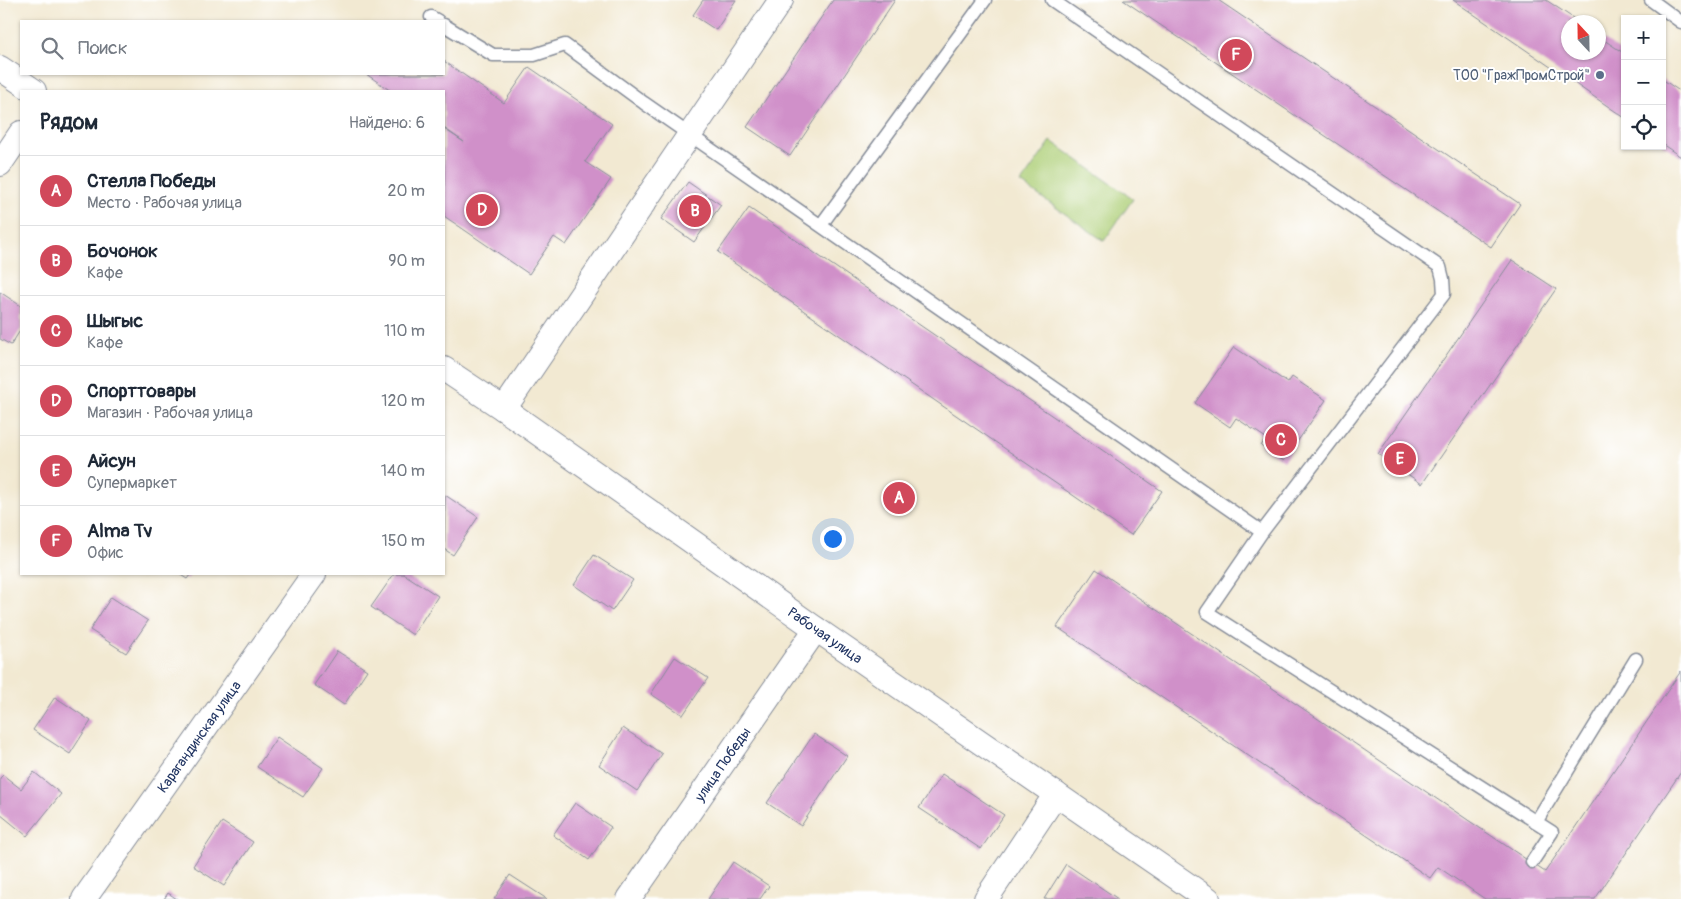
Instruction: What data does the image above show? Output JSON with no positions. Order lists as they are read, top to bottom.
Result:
{
  "streets": {
    "street": ["Рабочая улица", "Карагандинская улица", "улица Победы"]
  },
  "crossings": [
    ["Рабочая улица", "улица Победы"]
  ],
  "places": ["ТОО \"ГражПромСтрой\""],
  "north": "top",
  "page": {
    "map_buttons": ["+", "−"],
    "search": "Поиск",
    "pins": [
      "F",
      "D",
      "B",
      "C",
      "E",
      "A"
    ],
    "heading": ["Рядом", "Найдено: 6"],
    "list": [
      {
        "mark": "A",
        "name": "Стелла Победы",
        "note": "Место · Рабочая улица",
        "value": "20 m"
      },
      {
        "mark": "B",
        "name": "Бочонок",
        "note": "Кафе",
        "value": "90 m"
      },
      {
        "mark": "C",
        "name": "Шыгыс",
        "note": "Кафе",
        "value": "110 m"
      },
      {
        "mark": "D",
        "name": "Спорттовары",
        "note": "Магазин · Рабочая улица",
        "value": "120 m"
      },
      {
        "mark": "E",
        "name": "Айсун",
        "note": "Супермаркет",
        "value": "140 m"
      },
      {
        "mark": "F",
        "name": "Alma Tv",
        "note": "Офис",
        "value": "150 m"
      }
    ]
  }
}
